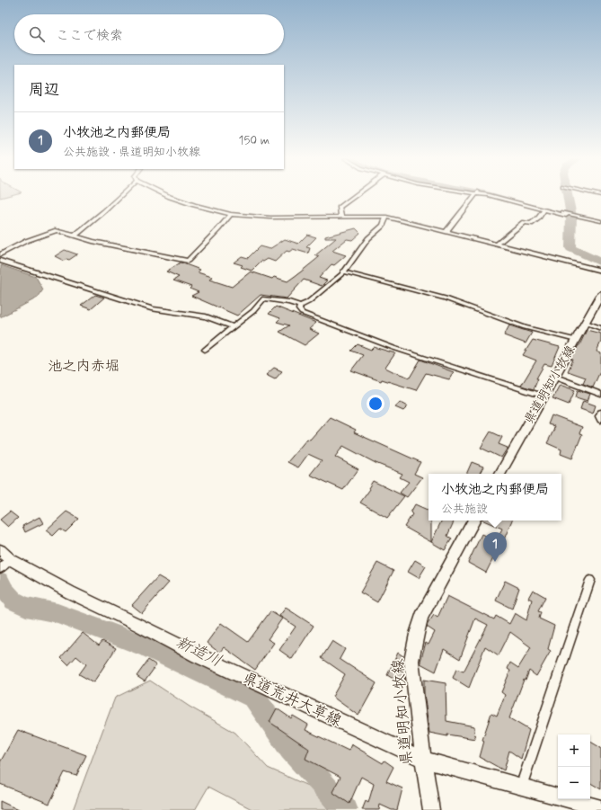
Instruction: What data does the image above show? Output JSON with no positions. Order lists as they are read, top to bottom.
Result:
{
  "streets": {
    "main road": ["県道明知小牧線", "県道荒井大草線"]
  },
  "crossings": [
    ["県道明知小牧線", "県道荒井大草線"]
  ],
  "districts": ["池之内赤堀"],
  "water": ["新造川"],
  "page": {
    "search": "ここで検索",
    "heading": "周辺",
    "list": [
      {
        "mark": "1",
        "name": "小牧池之内郵便局",
        "note": "公共施設 · 県道明知小牧線",
        "value": "150 m"
      }
    ],
    "popup": ["小牧池之内郵便局", "公共施設"],
    "pins": "1",
    "map_buttons": ["+", "−"]
  }
}
